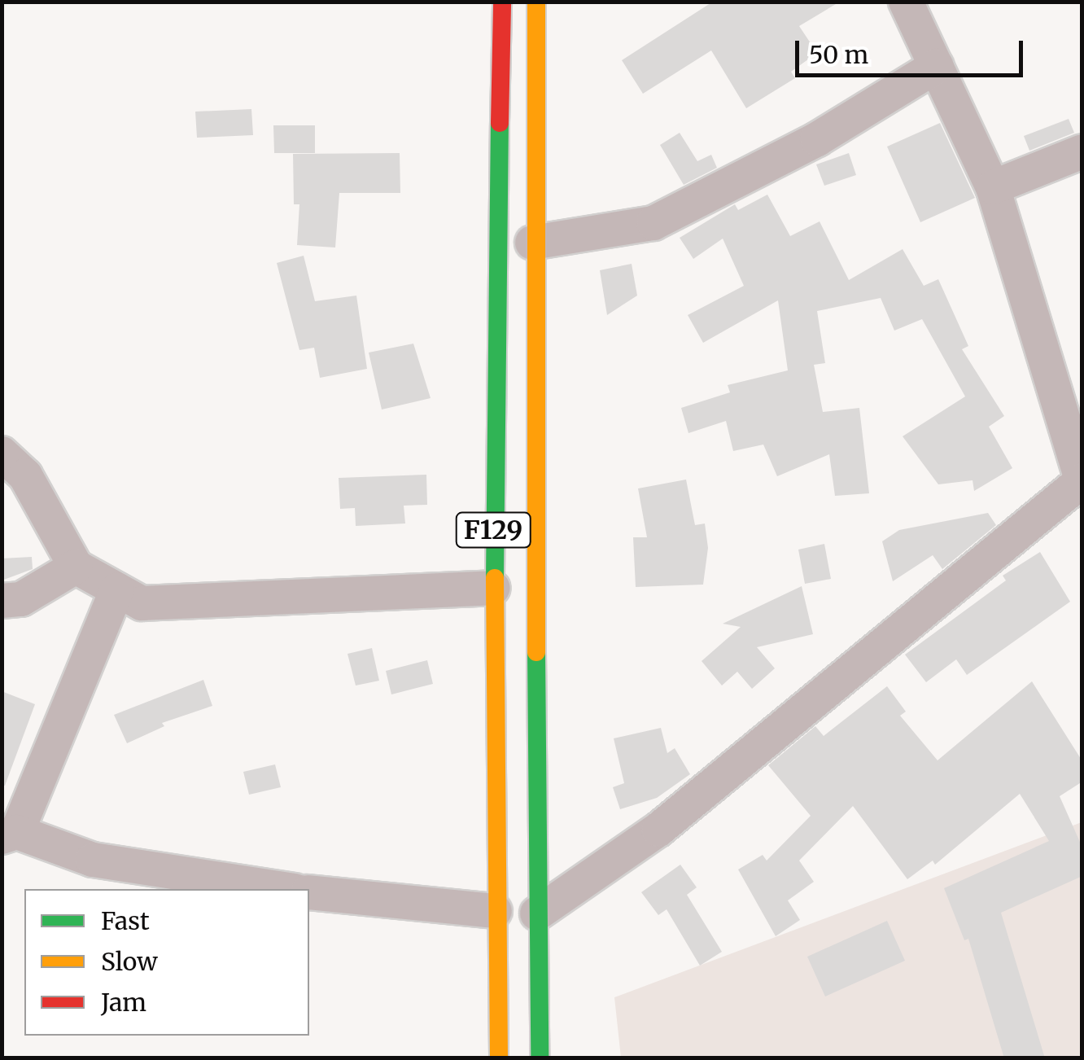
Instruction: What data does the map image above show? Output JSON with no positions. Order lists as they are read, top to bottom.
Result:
{
  "streets": {
    "main road": ["F129"]
  },
  "legend": ["Fast", "Slow", "Jam"],
  "scale_bar": "50 m"
}
